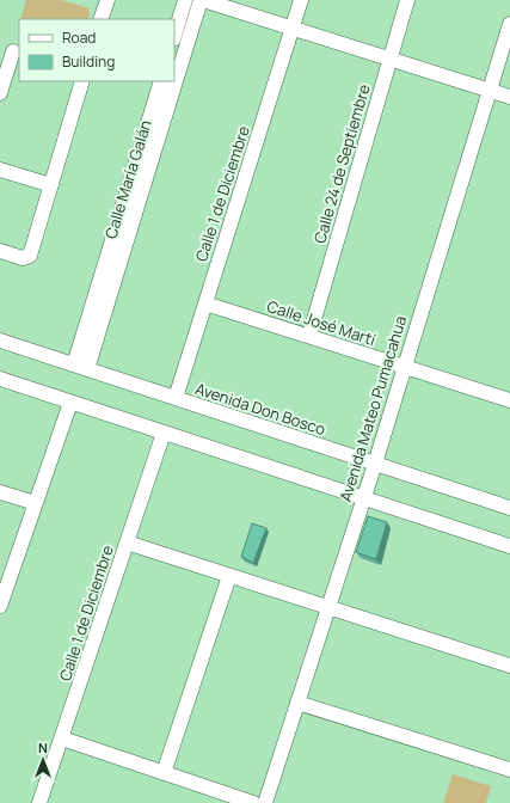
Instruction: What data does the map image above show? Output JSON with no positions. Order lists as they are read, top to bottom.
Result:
{
  "streets": {
    "street": [
      "Calle 24 de Septiembre",
      "Calle María Galán",
      "Calle 1 de Diciembre",
      "Calle José Martí",
      "Avenida Don Bosco",
      "Avenida Mateo Pumacahua"
    ]
  },
  "crossings": [
    ["Calle 24 de Septiembre", "Calle José Martí"],
    ["Calle María Galán", "Avenida Don Bosco"],
    ["Calle 1 de Diciembre", "Calle José Martí"],
    ["Calle 1 de Diciembre", "Avenida Don Bosco"],
    ["Calle José Martí", "Avenida Mateo Pumacahua"],
    ["Avenida Don Bosco", "Avenida Mateo Pumacahua"]
  ],
  "legend": ["Road", "Building"],
  "north": "top"
}
